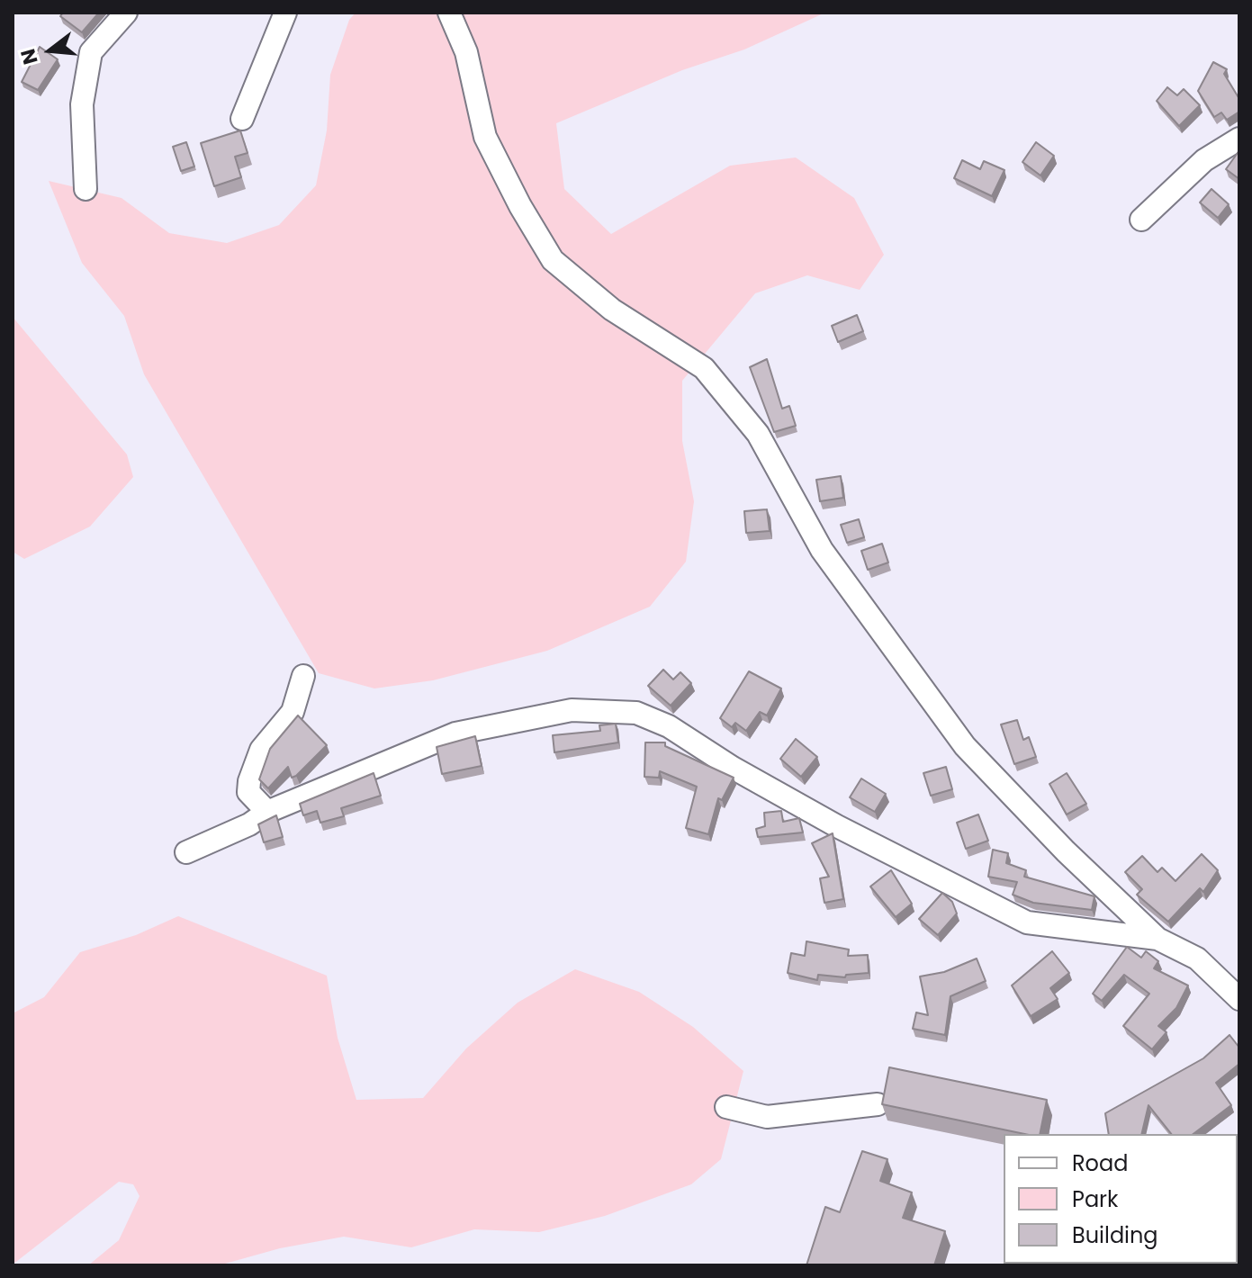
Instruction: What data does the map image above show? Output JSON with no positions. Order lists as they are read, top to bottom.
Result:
{
  "legend": ["Road", "Park", "Building"],
  "north": "left"
}
